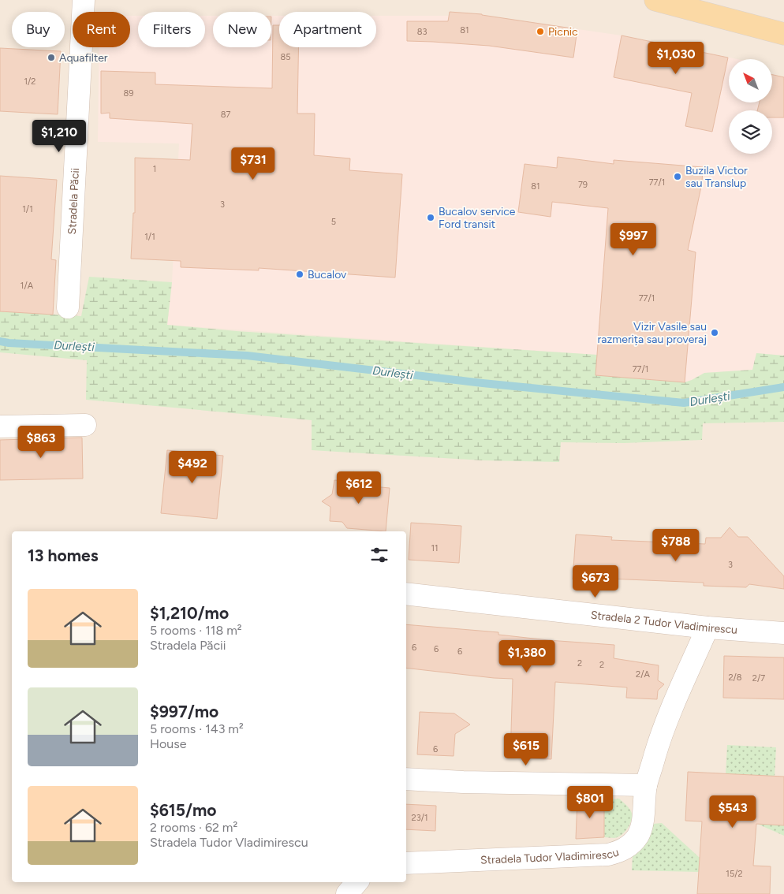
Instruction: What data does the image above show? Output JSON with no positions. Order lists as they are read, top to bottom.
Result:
{
  "streets": {
    "street": ["Stradela Păcii", "Stradela 2 Tudor Vladimirescu", "Stradela Tudor Vladimirescu"]
  },
  "crossings": [
    ["Stradela 2 Tudor Vladimirescu", "Stradela Tudor Vladimirescu"]
  ],
  "water": ["Durlești"],
  "places": [
    "Picnic",
    "Aquafilter",
    "Buzila Victor sau Translup",
    "Bucalov service Ford transit",
    "Bucalov",
    "Vizir Vasile sau razmerița sau proveraj"
  ],
  "house_numbers": [
    "81",
    "83",
    "85",
    "1/2",
    "89",
    "87",
    "1",
    "77/1",
    "79",
    "81",
    "3",
    "1/1",
    "5",
    "1/1",
    "1/A",
    "77/1",
    "77/1",
    "11",
    "3",
    "6",
    "6",
    "6",
    "2",
    "2",
    "2/A",
    "2/8",
    "2/7",
    "6",
    "23/1",
    "15/2"
  ],
  "north": "top left",
  "page": {
    "chip": [
      "Buy",
      "Rent",
      "Filters",
      "New",
      "Apartment"
    ],
    "price": [
      "$1,030",
      "$1,210",
      "$731",
      "$997",
      "$863",
      "$492",
      "$612",
      "$788",
      "$673",
      "$1,380",
      "$615",
      "$801",
      "$543"
    ],
    "heading": "13 homes",
    "list": [
      {
        "name": "$1,210/mo",
        "note": "5 rooms · 118 m² · Stradela Păcii"
      },
      {
        "name": "$997/mo",
        "note": "5 rooms · 143 m² · House"
      },
      {
        "name": "$615/mo",
        "note": "2 rooms · 62 m² · Stradela Tudor Vladimirescu"
      }
    ]
  }
}
